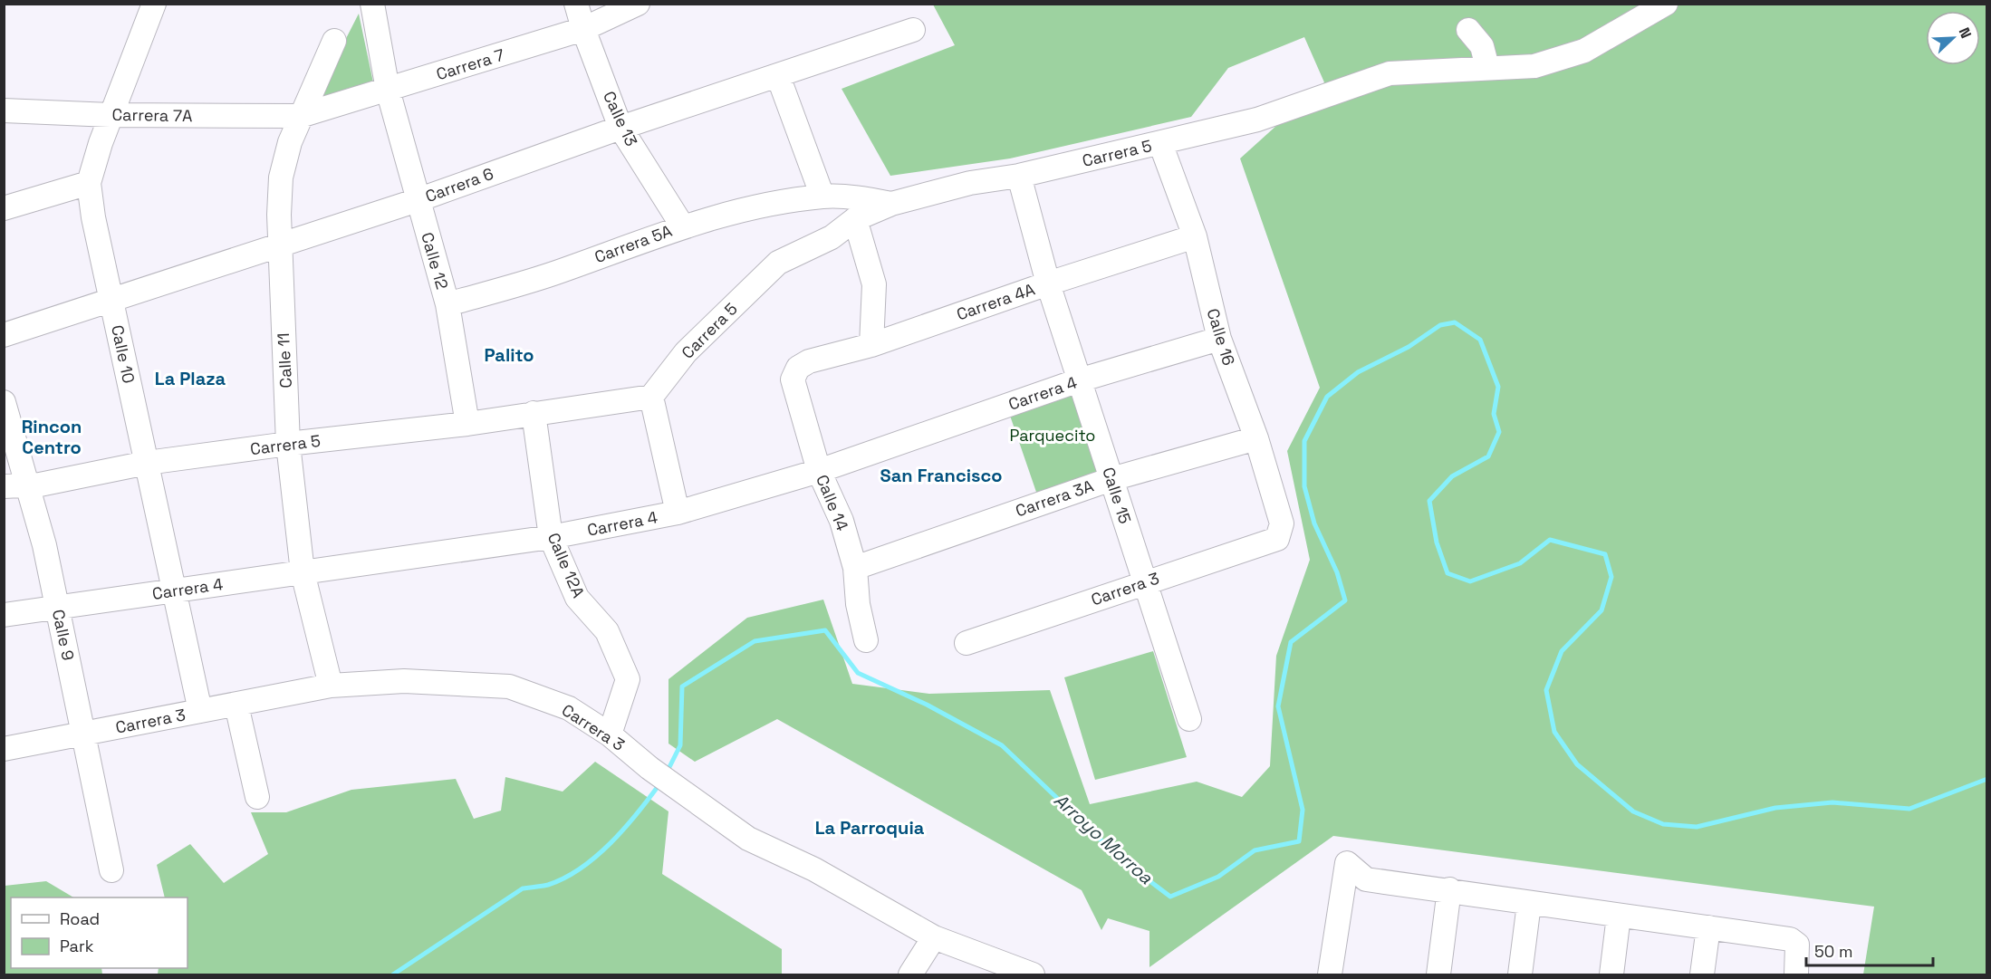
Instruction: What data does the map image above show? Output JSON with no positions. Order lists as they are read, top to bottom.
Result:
{
  "streets": {
    "street": [
      "Carrera 7",
      "Carrera 7A",
      "Calle 13",
      "Carrera 5",
      "Carrera 6",
      "Carrera 5A",
      "Calle 12",
      "Carrera 4A",
      "Calle 16",
      "Calle 10",
      "Calle 11",
      "Carrera 4",
      "Calle 15",
      "Carrera 3A",
      "Calle 14",
      "Calle 12A",
      "Carrera 3",
      "Calle 9"
    ]
  },
  "crossings": [
    ["Carrera 7", "Carrera 7A"],
    ["Carrera 7", "Calle 13"],
    ["Carrera 7", "Calle 12"],
    ["Carrera 7", "Calle 11"],
    ["Carrera 7A", "Calle 10"],
    ["Carrera 7A", "Calle 11"],
    ["Calle 13", "Carrera 6"],
    ["Calle 13", "Carrera 5A"],
    ["Carrera 5", "Carrera 5A"],
    ["Carrera 5", "Calle 12"],
    ["Carrera 5", "Calle 16"],
    ["Carrera 5", "Calle 10"],
    ["Carrera 5", "Calle 11"],
    ["Carrera 5", "Calle 15"],
    ["Carrera 5", "Calle 12A"],
    ["Carrera 5", "Calle 9"],
    ["Carrera 6", "Calle 12"],
    ["Carrera 6", "Calle 10"],
    ["Carrera 6", "Calle 11"],
    ["Carrera 5A", "Calle 12"],
    ["Carrera 4A", "Calle 16"],
    ["Carrera 4A", "Calle 15"],
    ["Carrera 4A", "Calle 14"],
    ["Calle 16", "Carrera 4"],
    ["Calle 16", "Carrera 3A"],
    ["Calle 16", "Carrera 3"],
    ["Calle 10", "Carrera 4"],
    ["Calle 10", "Carrera 3"],
    ["Calle 11", "Carrera 4"],
    ["Calle 11", "Carrera 3"],
    ["Carrera 4", "Calle 15"],
    ["Carrera 4", "Calle 14"],
    ["Carrera 4", "Calle 12A"],
    ["Carrera 4", "Calle 9"],
    ["Calle 15", "Carrera 3A"],
    ["Calle 15", "Carrera 3"],
    ["Carrera 3A", "Calle 14"],
    ["Calle 12A", "Carrera 3"],
    ["Carrera 3", "Calle 9"]
  ],
  "districts": [
    "Palito",
    "La Plaza",
    "Rincon Centro",
    "San Francisco",
    "La Parroquia"
  ],
  "water": ["Arroyo Morroa"],
  "parks": ["Parquecito"],
  "legend": ["Road", "Park"],
  "scale_bar": "50 m",
  "north": "top right"
}
